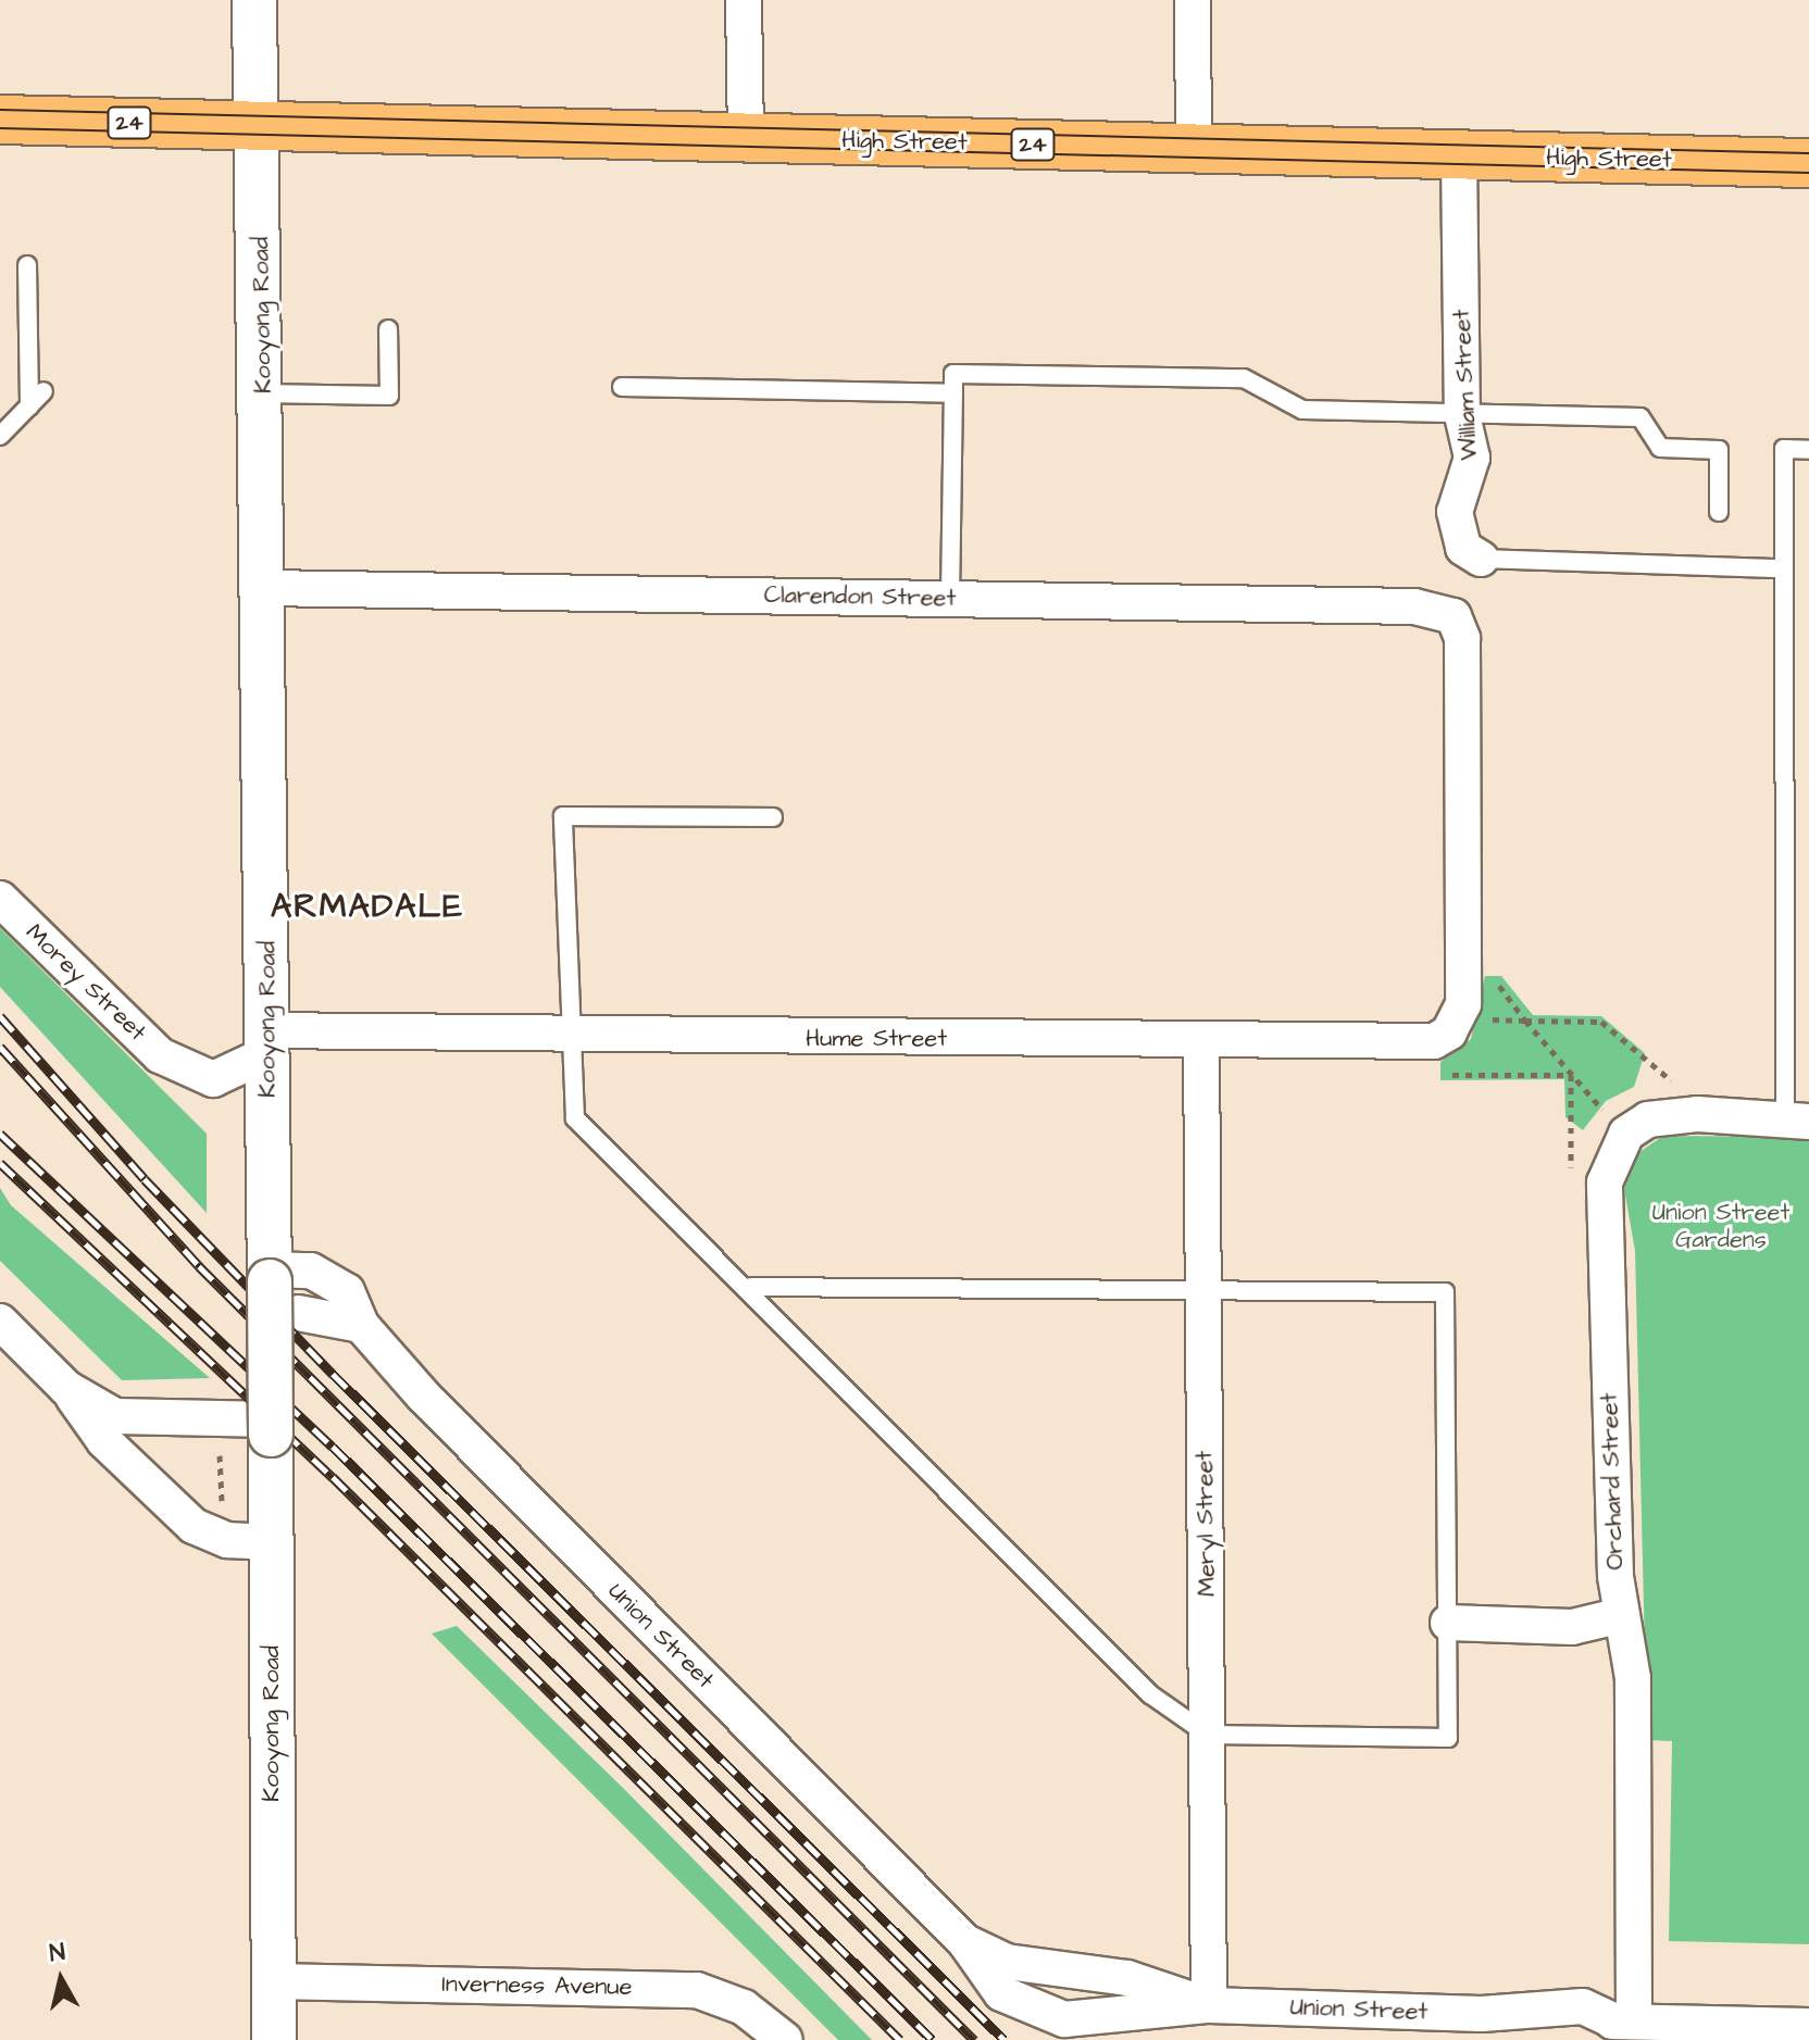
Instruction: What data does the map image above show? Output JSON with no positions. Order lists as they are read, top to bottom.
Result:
{
  "streets": {
    "main road": ["24", "High Street"],
    "street": [
      "Kooyong Road",
      "William Street",
      "Clarendon Street",
      "Morey Street",
      "Hume Street",
      "Orchard Street",
      "Meryl Street",
      "Union Street",
      "Inverness Avenue"
    ]
  },
  "crossings": [
    ["High Street", "Kooyong Road"],
    ["High Street", "William Street"],
    ["Kooyong Road", "Clarendon Street"],
    ["Kooyong Road", "Morey Street"],
    ["Kooyong Road", "Hume Street"],
    ["Kooyong Road", "Union Street"],
    ["Kooyong Road", "Inverness Avenue"],
    ["Clarendon Street", "Hume Street"],
    ["Morey Street", "Hume Street"],
    ["Hume Street", "Meryl Street"],
    ["Orchard Street", "Union Street"],
    ["Meryl Street", "Union Street"]
  ],
  "districts": ["ARMADALE"],
  "parks": ["Union Street Gardens"],
  "north": "top"
}
